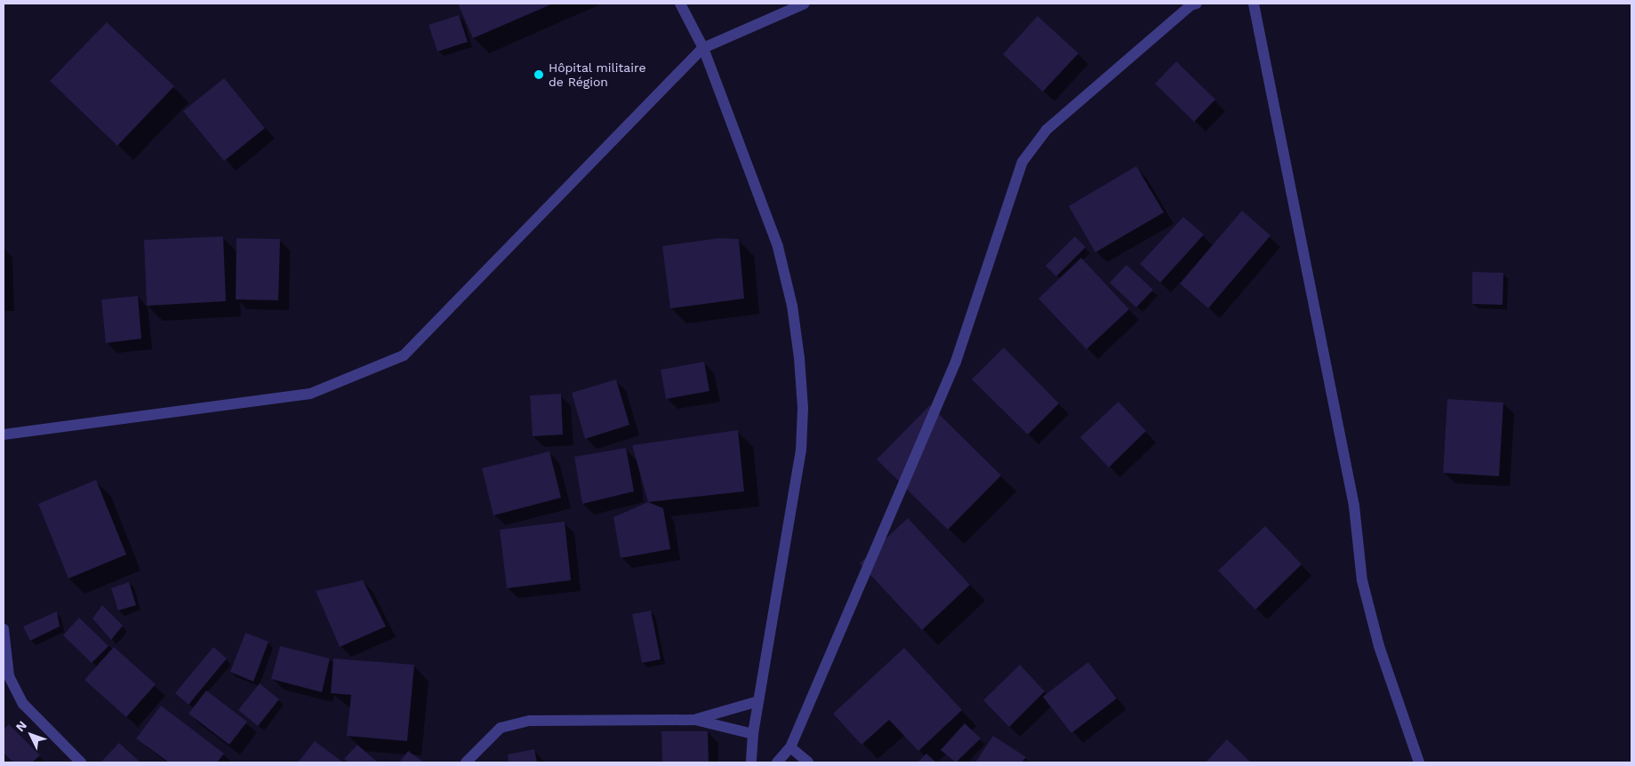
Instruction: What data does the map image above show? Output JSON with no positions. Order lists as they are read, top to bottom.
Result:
{
  "places": ["Hôpital militaire de Région"],
  "north": "top left"
}
